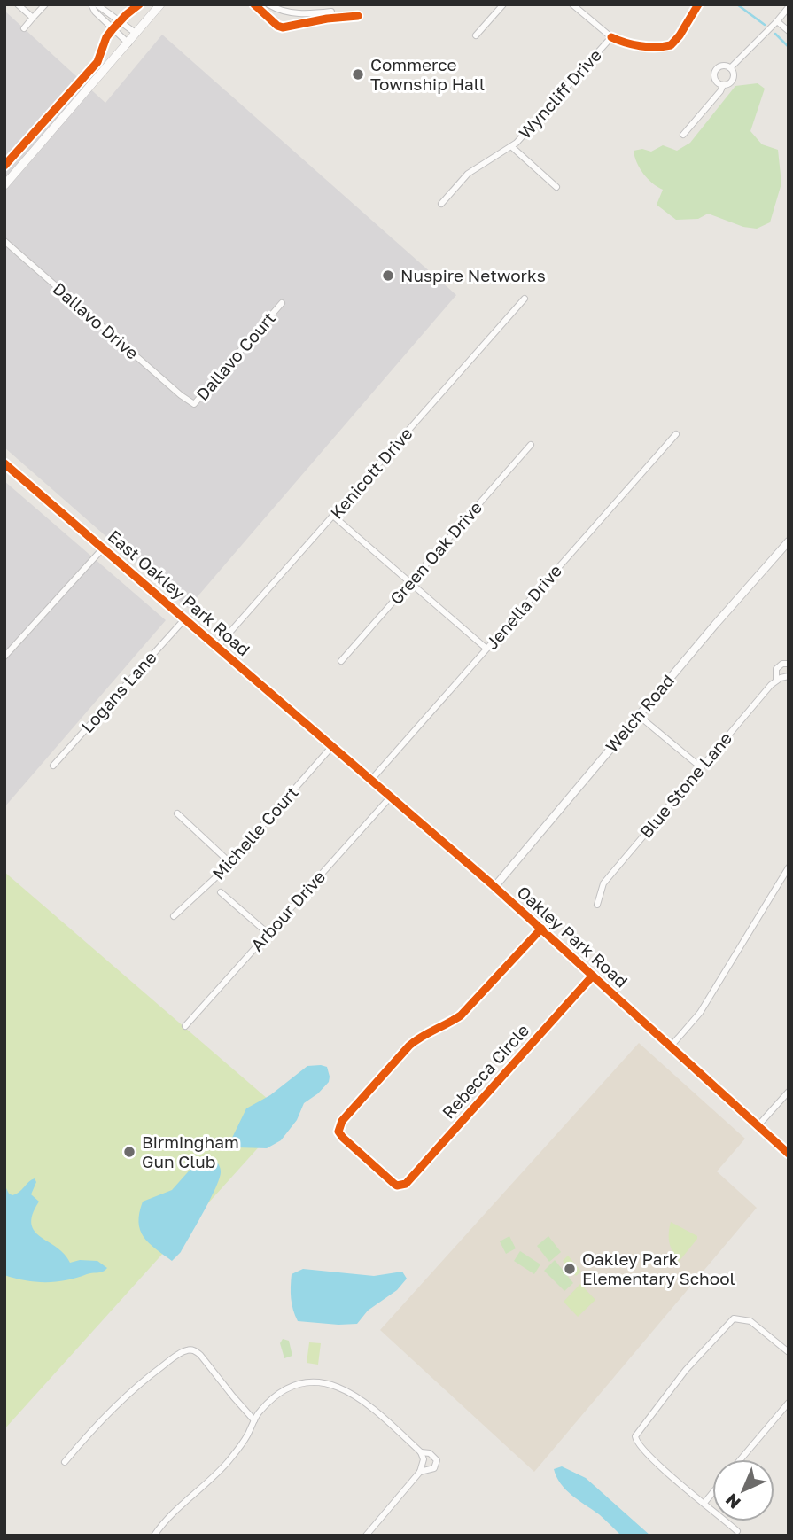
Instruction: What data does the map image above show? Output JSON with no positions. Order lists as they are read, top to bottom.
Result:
{
  "streets": {
    "street": [
      "Wyncliff Drive",
      "Dallavo Drive",
      "Dallavo Court",
      "Kenicott Drive",
      "Green Oak Drive",
      "East Oakley Park Road",
      "Jenella Drive",
      "Logans Lane",
      "Welch Road",
      "Blue Stone Lane",
      "Michelle Court",
      "Arbour Drive",
      "Oakley Park Road",
      "Rebecca Circle"
    ]
  },
  "crossings": [
    ["Dallavo Drive", "Dallavo Court"],
    ["Kenicott Drive", "East Oakley Park Road"],
    ["East Oakley Park Road", "Logans Lane"],
    ["East Oakley Park Road", "Michelle Court"],
    ["East Oakley Park Road", "Oakley Park Road"],
    ["Jenella Drive", "Oakley Park Road"],
    ["Welch Road", "Oakley Park Road"],
    ["Michelle Court", "Oakley Park Road"],
    ["Arbour Drive", "Oakley Park Road"],
    ["Oakley Park Road", "Rebecca Circle"]
  ],
  "places": [
    "Commerce Township Hall",
    "Nuspire Networks",
    "Birmingham Gun Club",
    "Oakley Park Elementary School"
  ],
  "north": "bottom left"
}
